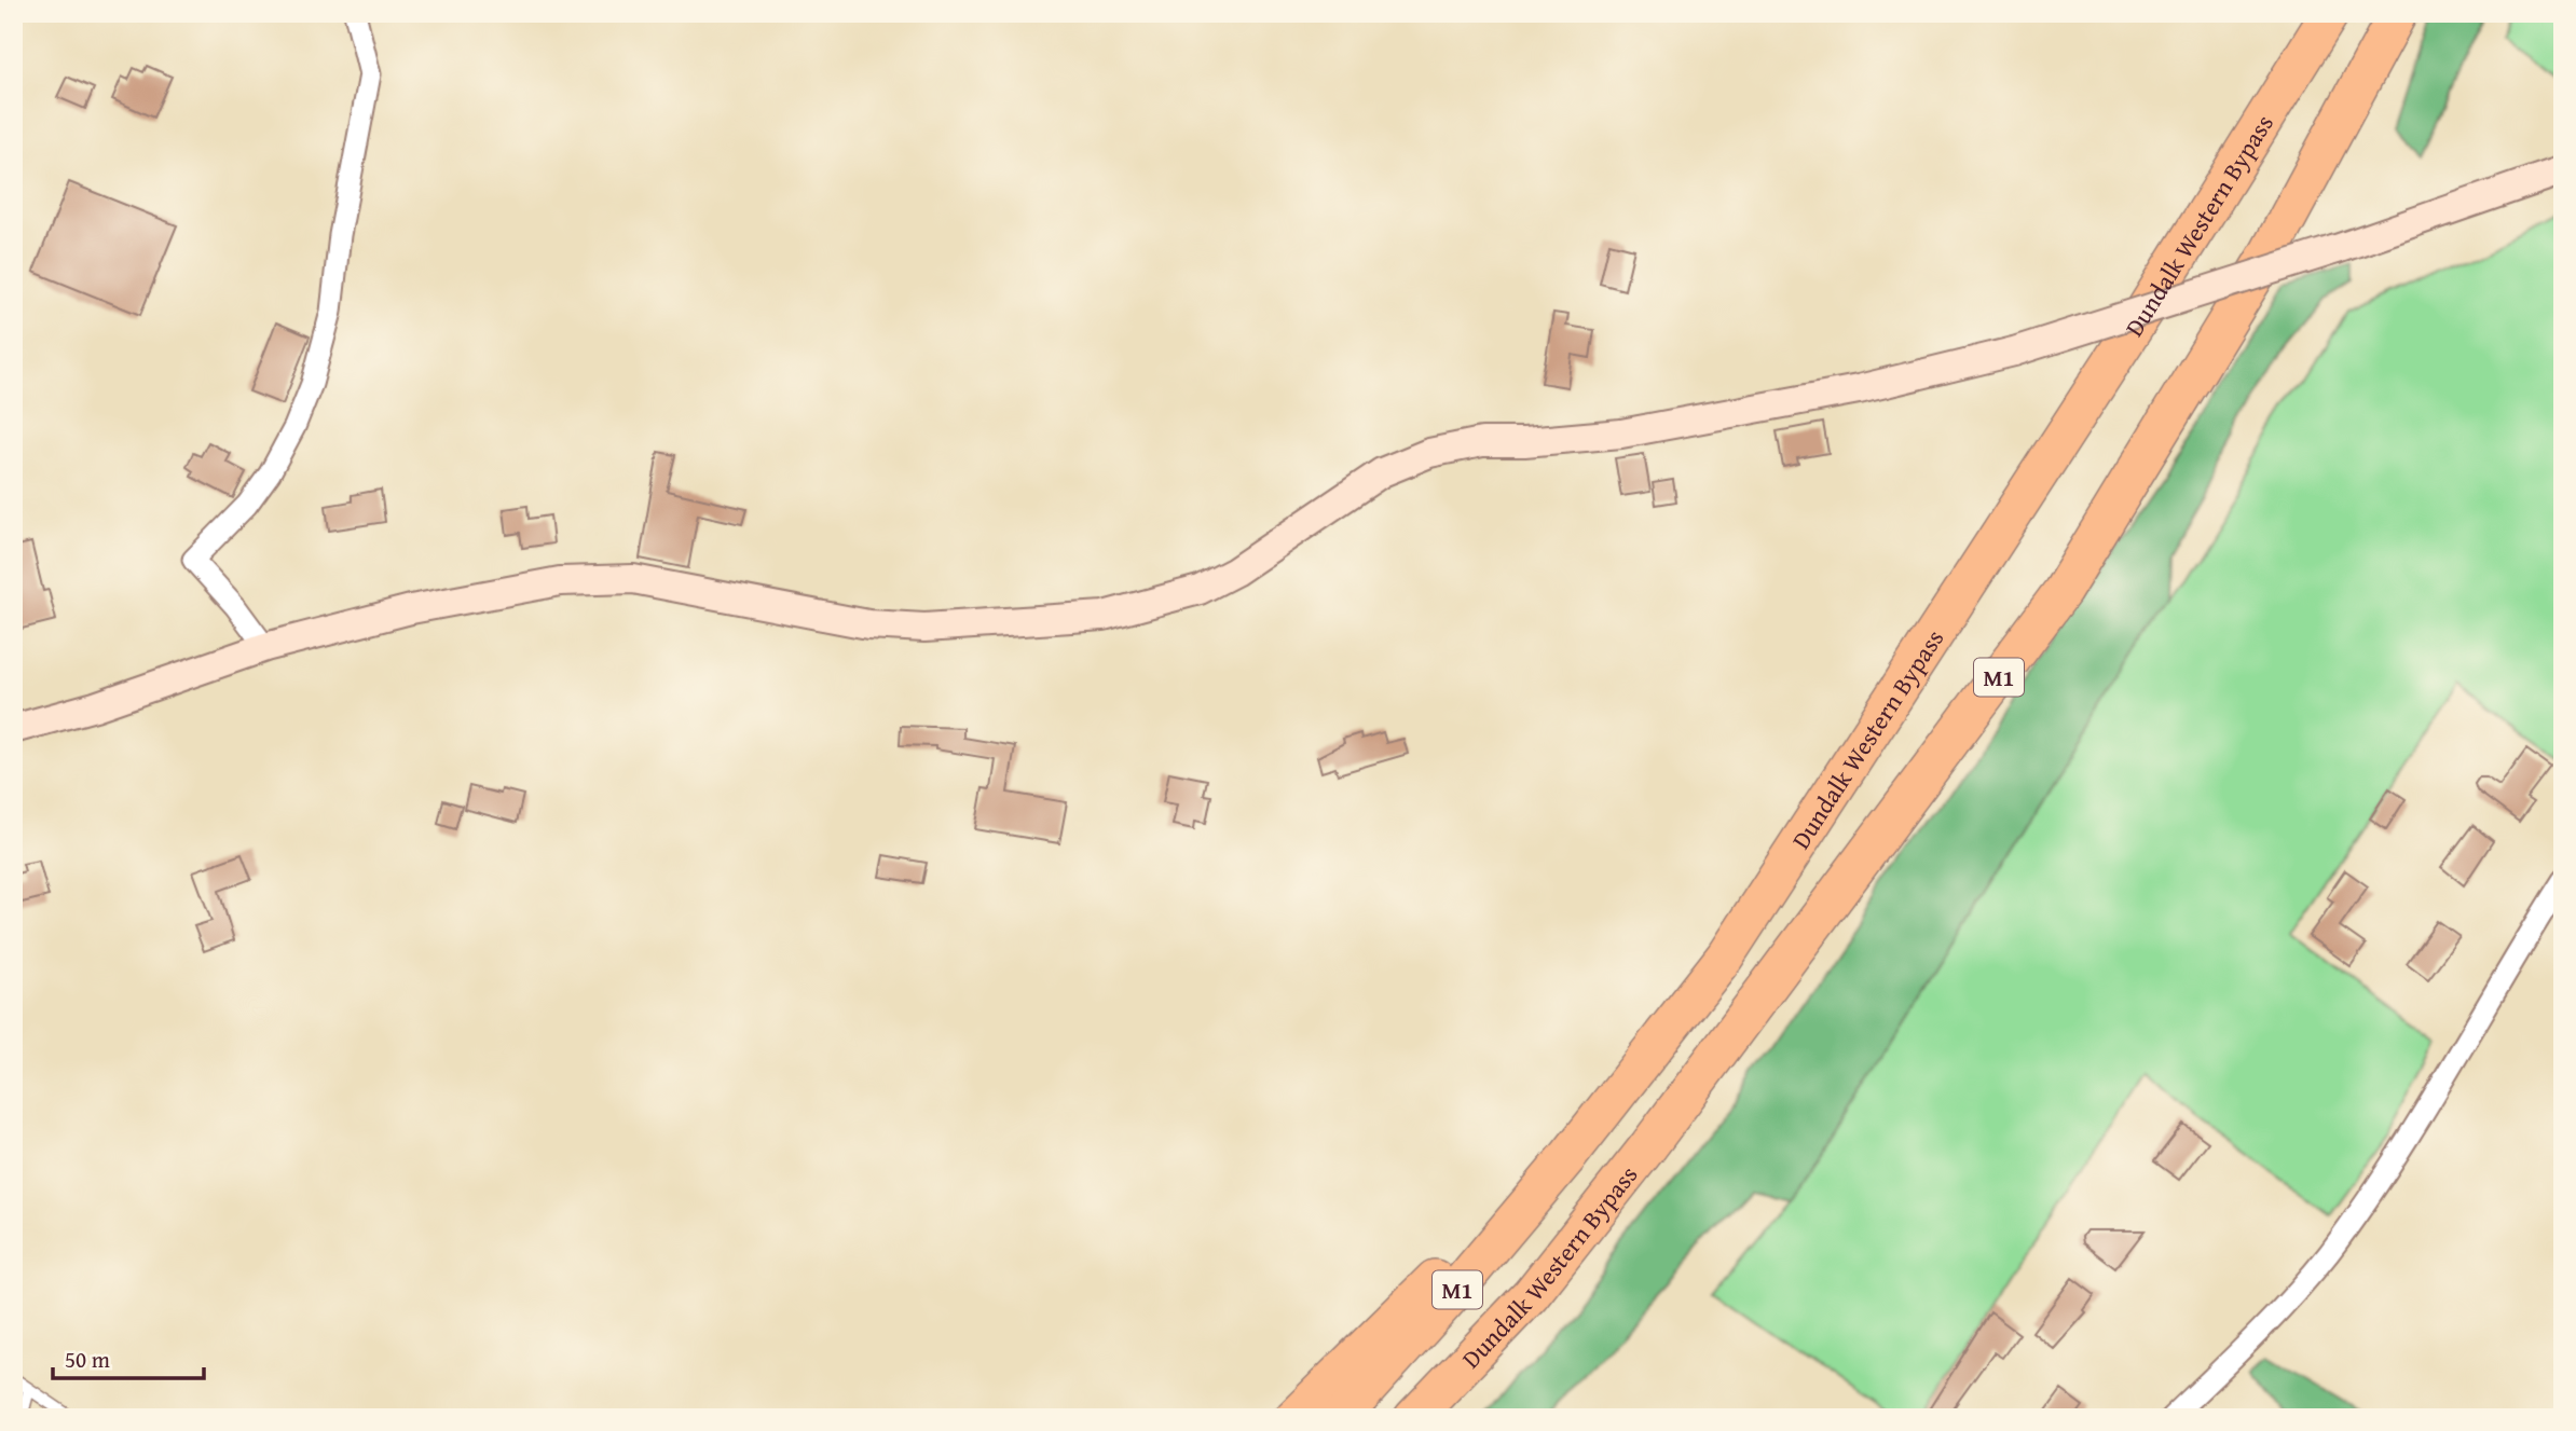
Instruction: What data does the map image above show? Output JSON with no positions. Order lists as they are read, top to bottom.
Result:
{
  "streets": {
    "highway": ["Dundalk Western Bypass", "M1"]
  },
  "scale_bar": "50 m"
}
